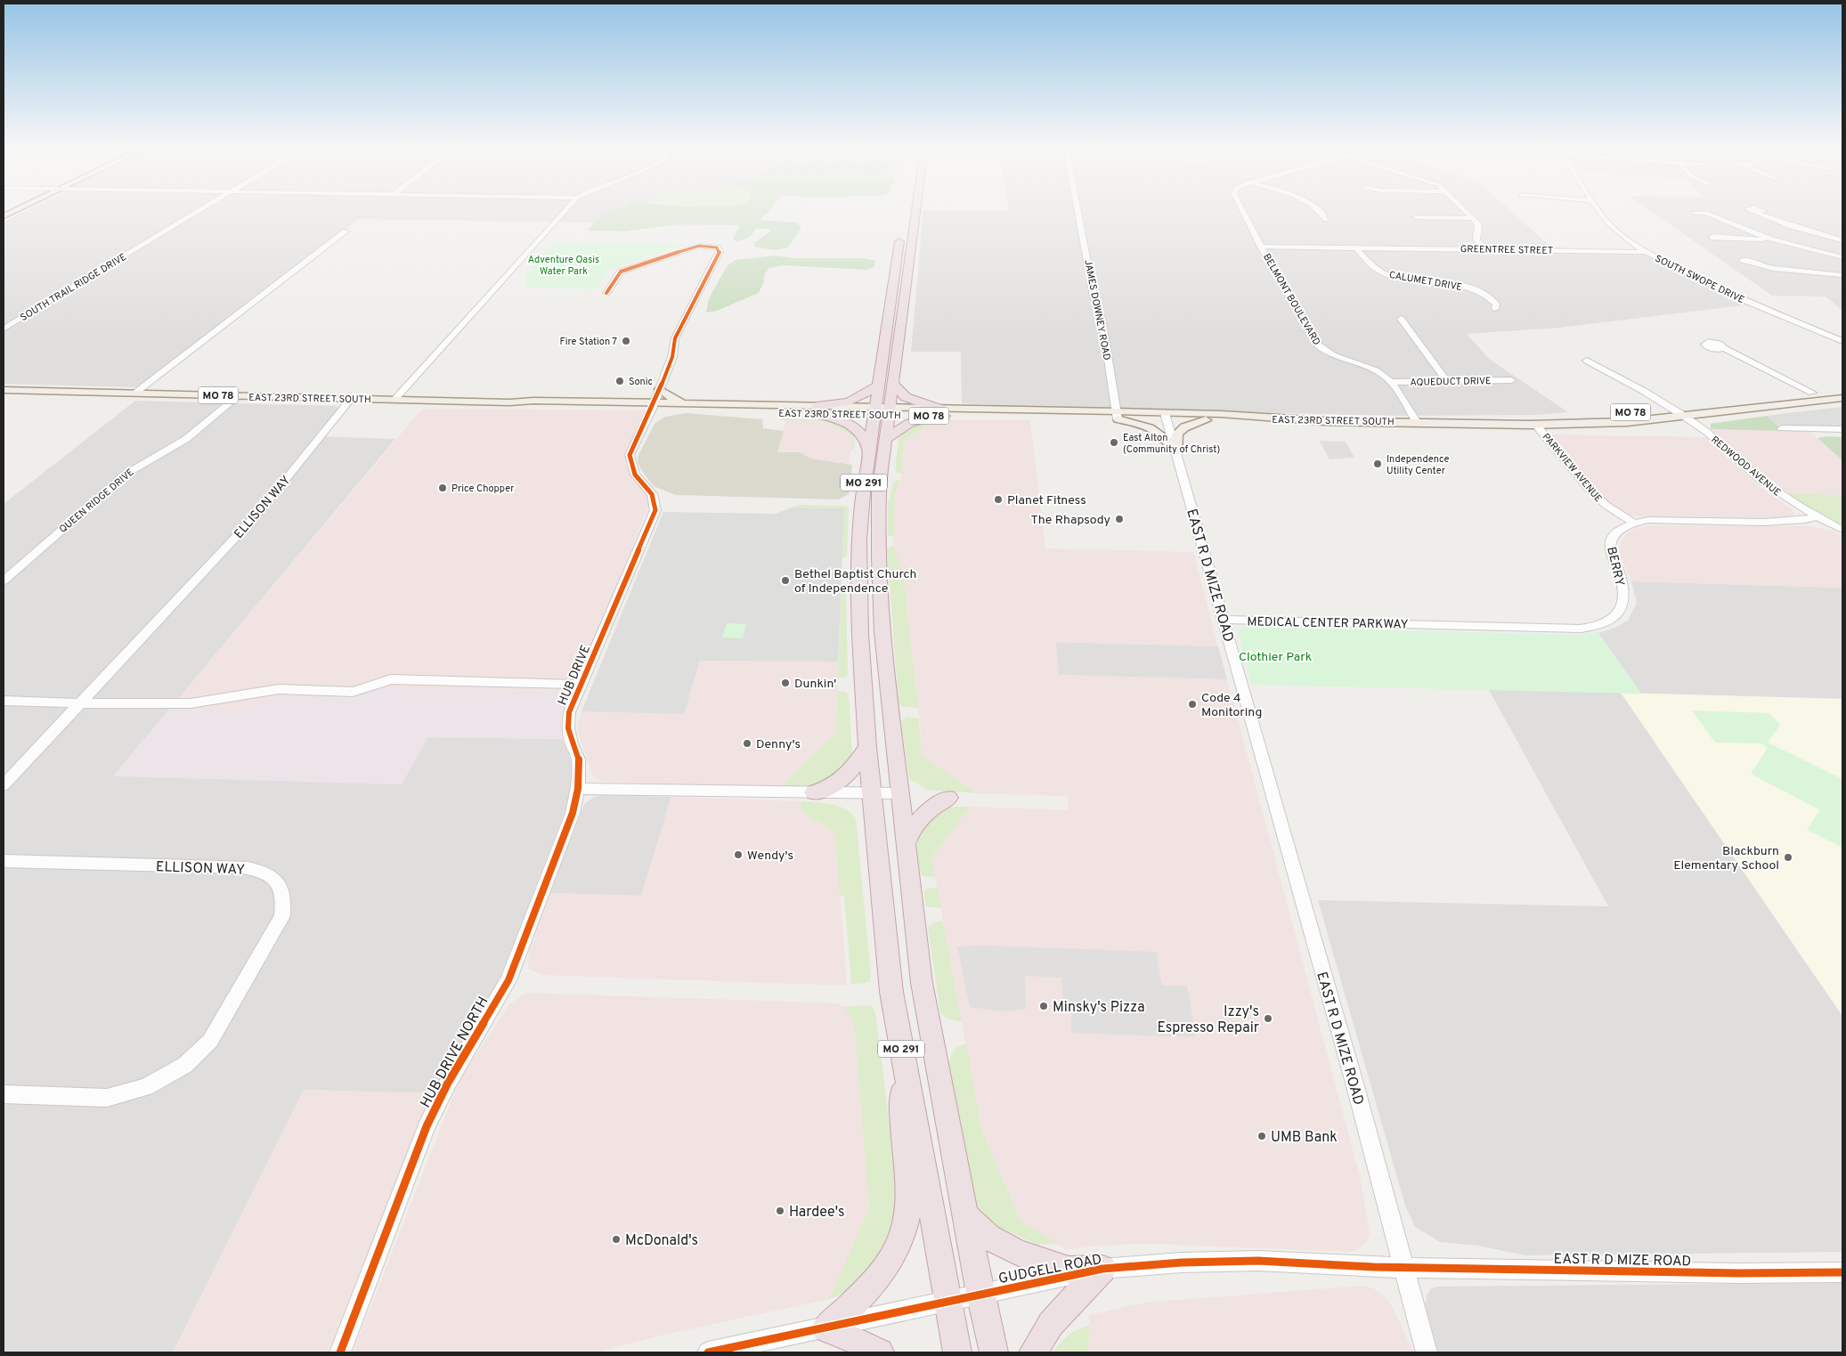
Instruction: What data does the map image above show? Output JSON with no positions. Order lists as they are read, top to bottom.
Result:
{
  "streets": {
    "highway": ["MO 291"],
    "main road": ["MO 78", "EAST 23RD STREET SOUTH"],
    "street": [
      "GREENTREE STREET",
      "SOUTH SWOPE DRIVE",
      "CALUMET DRIVE",
      "SOUTH TRAIL RIDGE DRIVE",
      "BELMONT BOULEVARD",
      "JAMES DOWNEY ROAD",
      "AQUEDUCT DRIVE",
      "REDWOOD AVENUE",
      "PARKVIEW AVENUE",
      "QUEEN RIDGE DRIVE",
      "ELLISON WAY",
      "BERRY",
      "EAST R D MIZE ROAD",
      "MEDICAL CENTER PARKWAY",
      "HUB DRIVE",
      "HUB DRIVE NORTH",
      "GUDGELL ROAD"
    ]
  },
  "crossings": [
    ["GREENTREE STREET", "SOUTH SWOPE DRIVE"],
    ["GREENTREE STREET", "CALUMET DRIVE"],
    ["GREENTREE STREET", "BELMONT BOULEVARD"],
    ["BELMONT BOULEVARD", "AQUEDUCT DRIVE"],
    ["BELMONT BOULEVARD", "MO 78"],
    ["BELMONT BOULEVARD", "EAST 23RD STREET SOUTH"],
    ["JAMES DOWNEY ROAD", "EAST 23RD STREET SOUTH"],
    ["MO 78", "EAST 23RD STREET SOUTH"],
    ["MO 78", "REDWOOD AVENUE"],
    ["MO 78", "PARKVIEW AVENUE"],
    ["EAST 23RD STREET SOUTH", "MO 291"],
    ["EAST 23RD STREET SOUTH", "QUEEN RIDGE DRIVE"],
    ["EAST 23RD STREET SOUTH", "ELLISON WAY"],
    ["EAST 23RD STREET SOUTH", "EAST R D MIZE ROAD"],
    ["EAST 23RD STREET SOUTH", "HUB DRIVE"],
    ["REDWOOD AVENUE", "BERRY"],
    ["PARKVIEW AVENUE", "BERRY"],
    ["MO 291", "GUDGELL ROAD"],
    ["BERRY", "MEDICAL CENTER PARKWAY"],
    ["EAST R D MIZE ROAD", "MEDICAL CENTER PARKWAY"],
    ["EAST R D MIZE ROAD", "GUDGELL ROAD"],
    ["HUB DRIVE", "HUB DRIVE NORTH"]
  ],
  "parks": ["Adventure Oasis Water Park", "Clothier Park"],
  "places": [
    "Fire Station 7",
    "Sonic",
    "East Alton (Community of Christ)",
    "Independence Utility Center",
    "Price Chopper",
    "Planet Fitness",
    "The Rhapsody",
    "Bethel Baptist Church of Independence",
    "Dunkin'",
    "Code 4 Monitoring",
    "Denny's",
    "Wendy's",
    "Blackburn Elementary School",
    "Minsky's Pizza",
    "Izzy's Espresso Repair",
    "UMB Bank",
    "Hardee's",
    "McDonald's"
  ]
}
